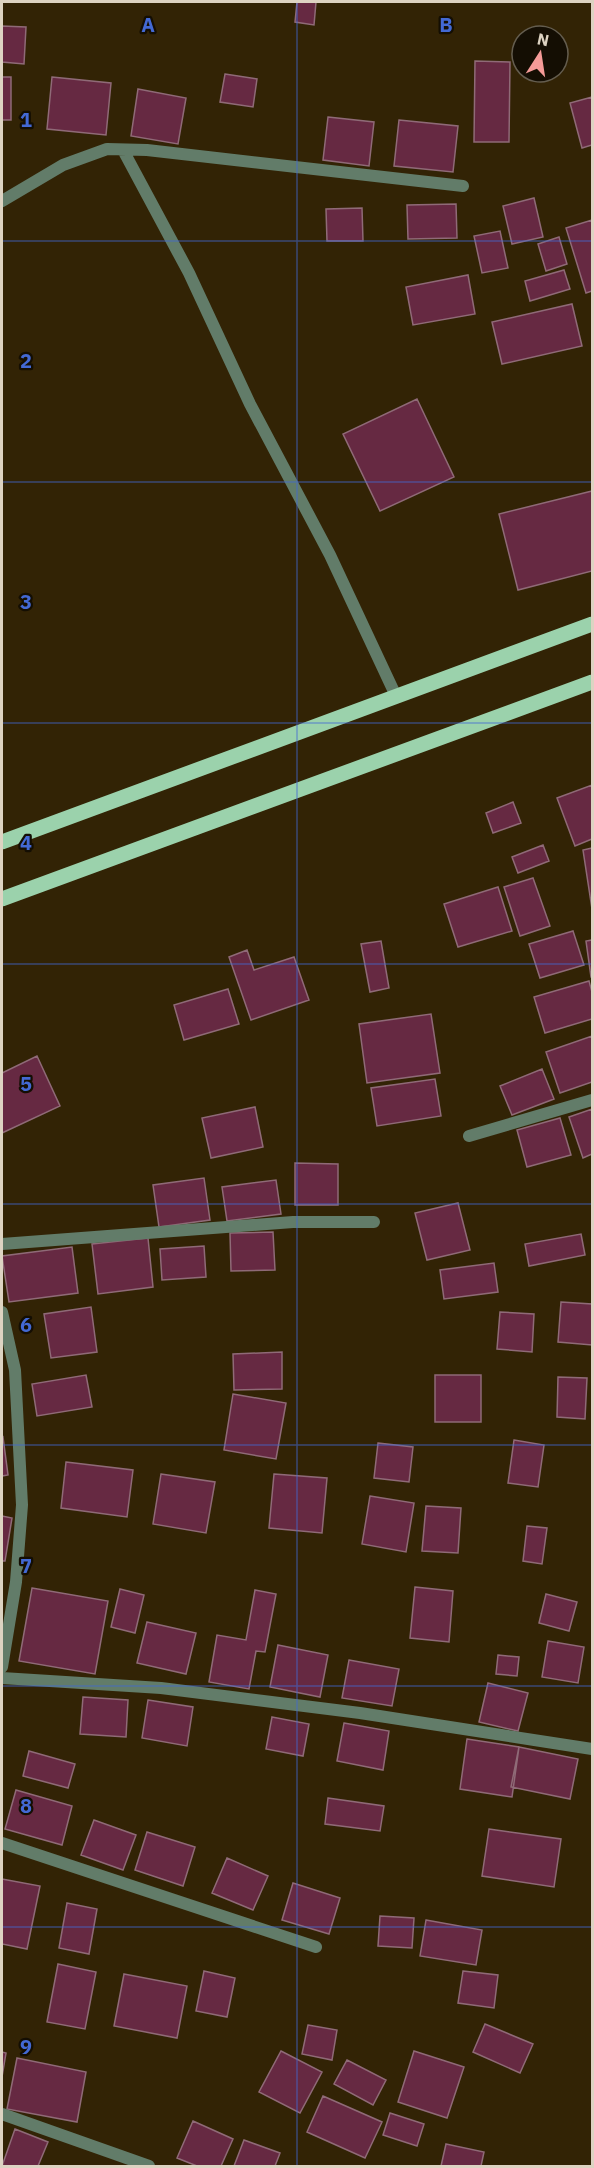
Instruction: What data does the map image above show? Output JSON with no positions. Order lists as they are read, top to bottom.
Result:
{
  "north": "top",
  "grid": {
    "columns": ["A", "B"],
    "rows": [
      "1",
      "2",
      "3",
      "4",
      "5",
      "6",
      "7",
      "8",
      "9"
    ]
  }
}
